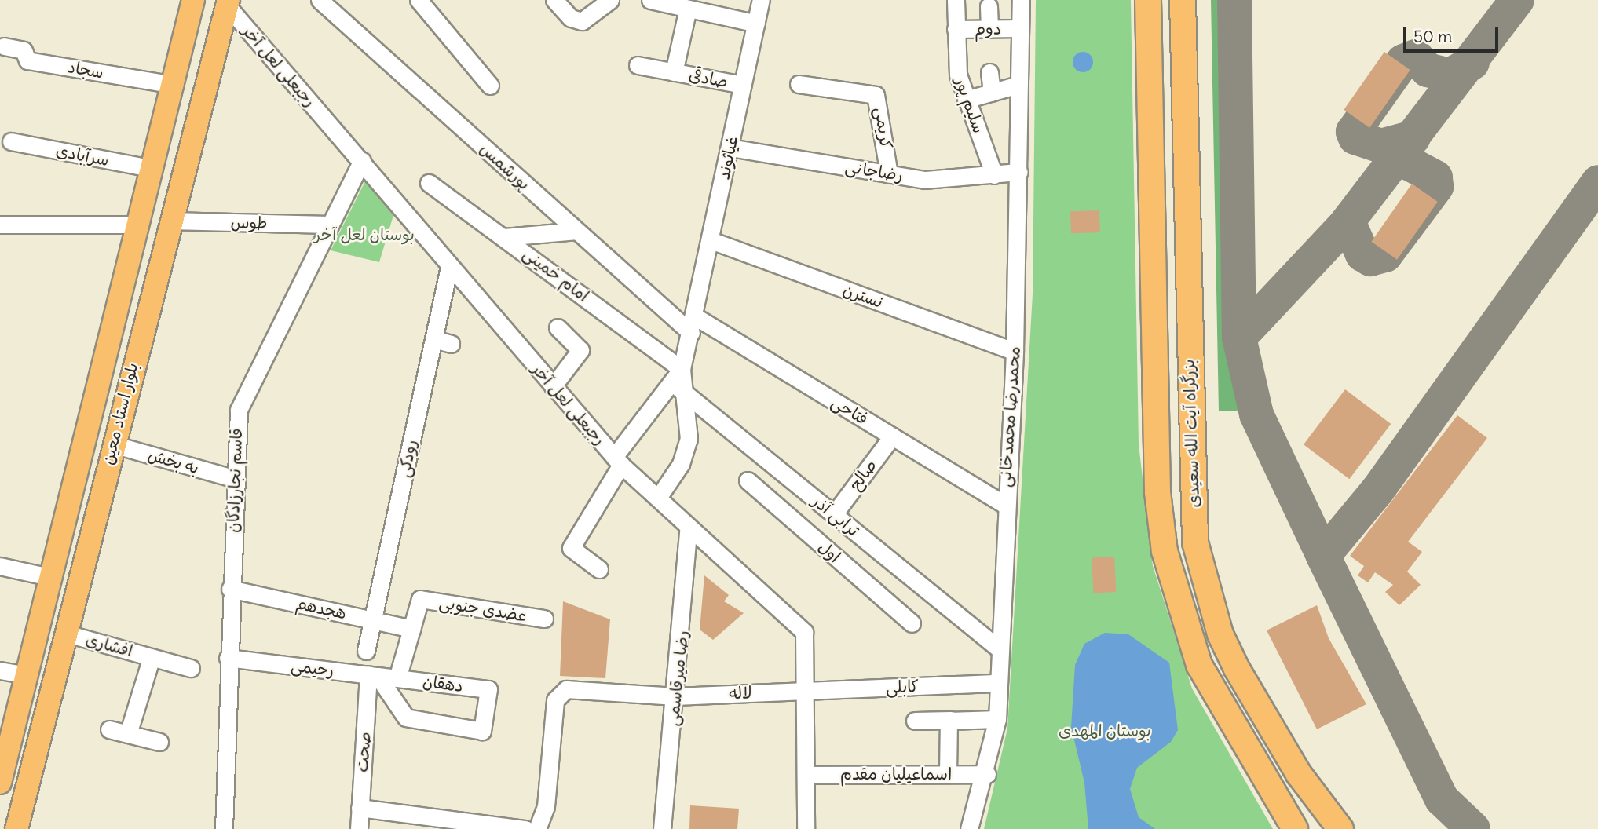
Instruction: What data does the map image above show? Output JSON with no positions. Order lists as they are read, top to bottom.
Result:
{
  "streets": {
    "highway": ["بزرگراه آیت الله سعیدی"],
    "main road": ["بلوار استاد معین"],
    "street": [
      "دوم",
      "رجبعلی لعل آخر",
      "سجاد",
      "صادقی",
      "سلیم پور",
      "کریمی",
      "سرآبادی",
      "غیاثوند",
      "پورشمس",
      "رضاجانی",
      "طوس",
      "امام خمینی",
      "نسترن",
      "فتاحی",
      "محمدرضا محمدخانی",
      "رودکی",
      "به بخش",
      "صالح",
      "قاسم نجارزادگان",
      "ترابی آذر",
      "اول",
      "هجدهم",
      "عضدی جنوبی",
      "افشاری",
      "رحیمی",
      "رضا میرقاسمی",
      "دهقان",
      "کابلی",
      "لاله",
      "صحت",
      "اسماعیلیان مقدم"
    ]
  },
  "crossings": [
    ["دوم", "سلیم پور"],
    ["دوم", "محمدرضا محمدخانی"],
    ["رجبعلی لعل آخر", "بلوار استاد معین"],
    ["رجبعلی لعل آخر", "رودکی"],
    ["رجبعلی لعل آخر", "قاسم نجارزادگان"],
    ["رجبعلی لعل آخر", "رضا میرقاسمی"],
    ["رجبعلی لعل آخر", "کابلی"],
    ["رجبعلی لعل آخر", "لاله"],
    ["رجبعلی لعل آخر", "اسماعیلیان مقدم"],
    ["سجاد", "بلوار استاد معین"],
    ["صادقی", "غیاثوند"],
    ["سلیم پور", "رضاجانی"],
    ["کریمی", "رضاجانی"],
    ["سرآبادی", "بلوار استاد معین"],
    ["غیاثوند", "پورشمس"],
    ["غیاثوند", "رضاجانی"],
    ["غیاثوند", "امام خمینی"],
    ["غیاثوند", "نسترن"],
    ["غیاثوند", "فتاحی"],
    ["غیاثوند", "ترابی آذر"],
    ["رضاجانی", "محمدرضا محمدخانی"],
    ["طوس", "بلوار استاد معین"],
    ["طوس", "قاسم نجارزادگان"],
    ["امام خمینی", "ترابی آذر"],
    ["نسترن", "محمدرضا محمدخانی"],
    ["فتاحی", "محمدرضا محمدخانی"],
    ["فتاحی", "صالح"],
    ["بلوار استاد معین", "به بخش"],
    ["بلوار استاد معین", "افشاری"],
    ["محمدرضا محمدخانی", "ترابی آذر"],
    ["محمدرضا محمدخانی", "کابلی"],
    ["محمدرضا محمدخانی", "اسماعیلیان مقدم"],
    ["رودکی", "هجدهم"],
    ["به بخش", "قاسم نجارزادگان"],
    ["صالح", "ترابی آذر"],
    ["قاسم نجارزادگان", "هجدهم"],
    ["قاسم نجارزادگان", "رحیمی"],
    ["هجدهم", "عضدی جنوبی"],
    ["رحیمی", "دهقان"],
    ["رحیمی", "صحت"],
    ["رضا میرقاسمی", "لاله"],
    ["دهقان", "صحت"],
    ["کابلی", "لاله"]
  ],
  "parks": ["بوستان لعل آخر", "بوستان المهدی"],
  "scale_bar": "50 m"
}
